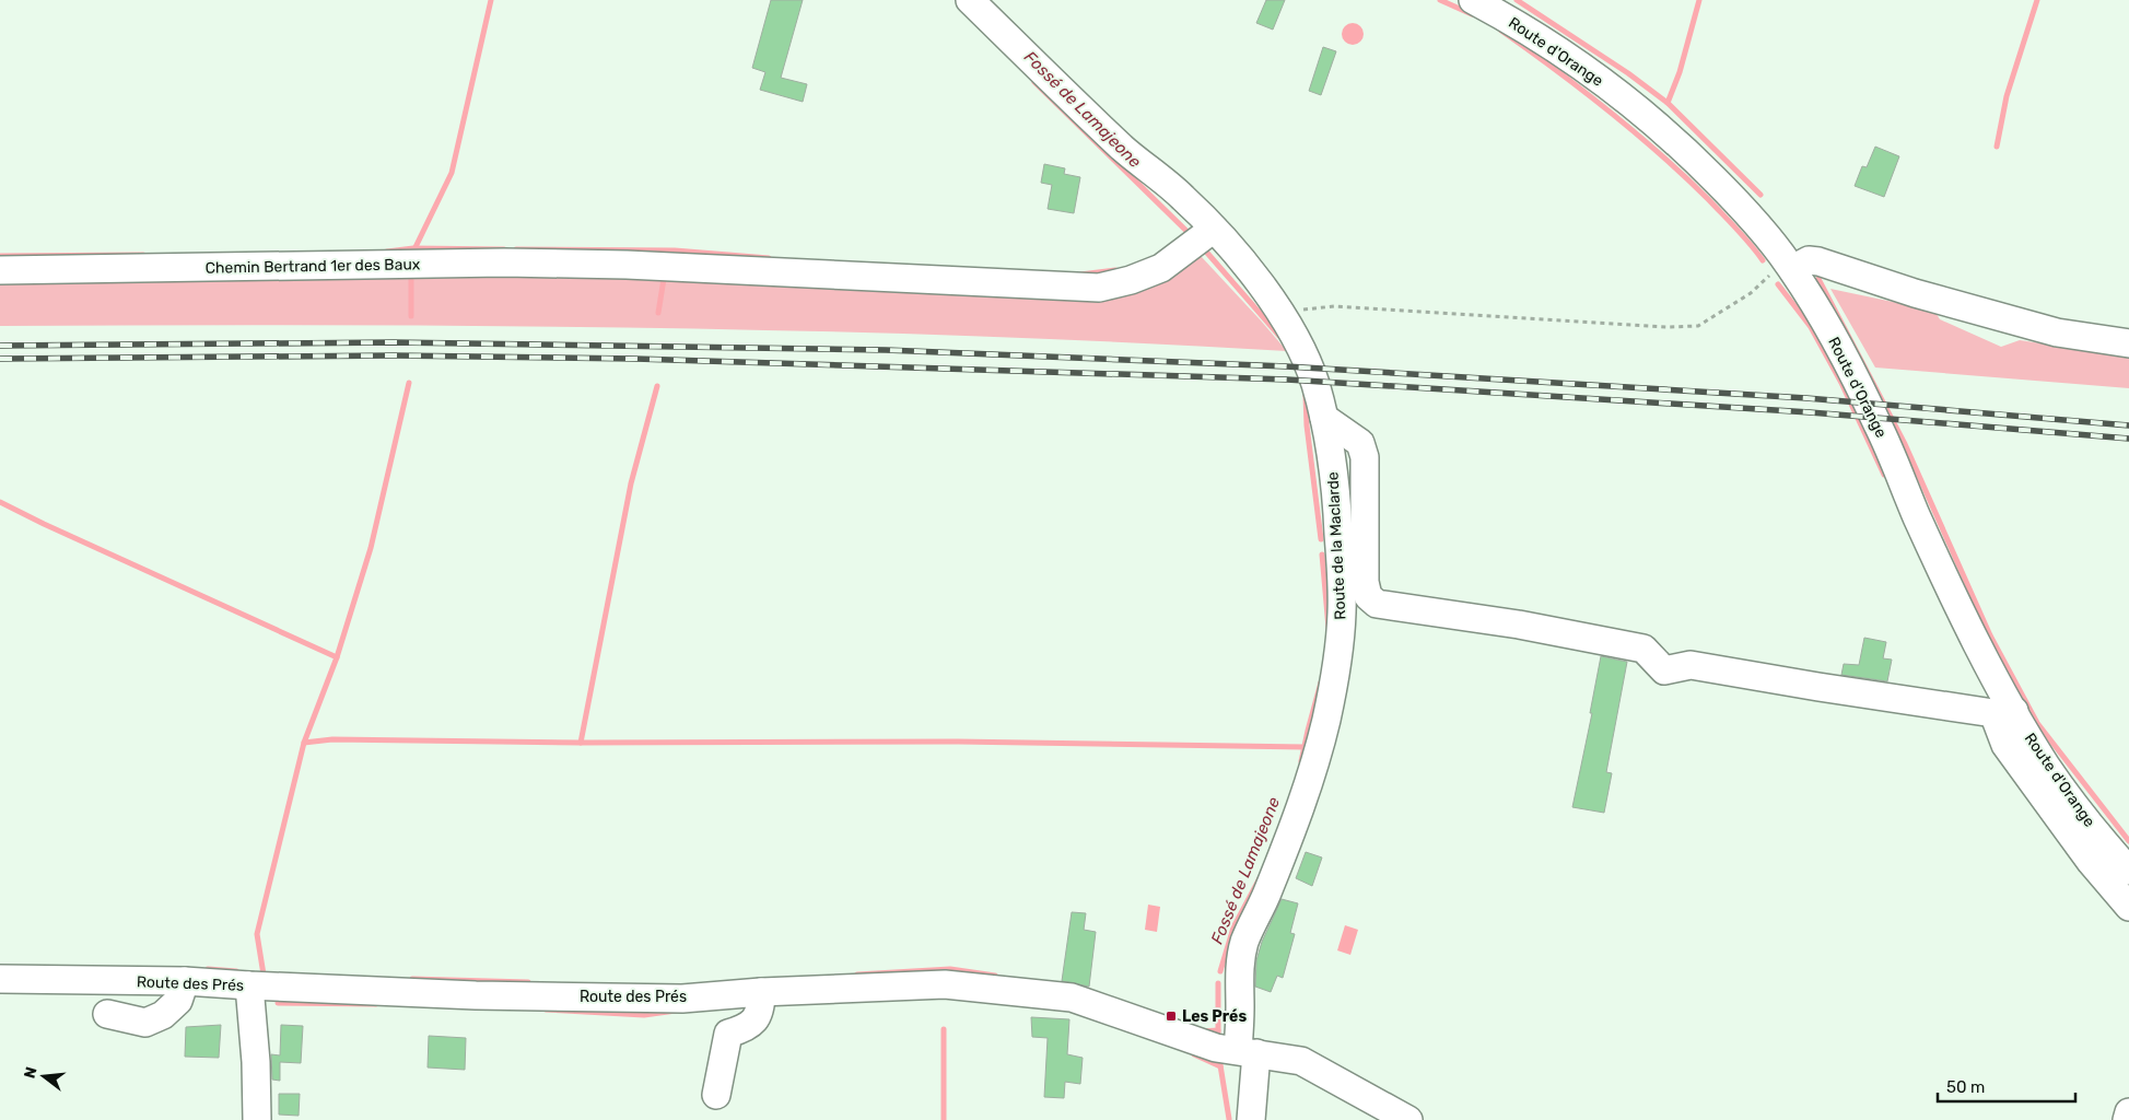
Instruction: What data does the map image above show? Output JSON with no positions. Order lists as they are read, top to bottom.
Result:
{
  "streets": {
    "street": [
      "Route d'Orange",
      "Chemin Bertrand 1er des Baux",
      "Route de la Maclarde",
      "Route des Prés"
    ]
  },
  "crossings": [
    ["Chemin Bertrand 1er des Baux", "Route de la Maclarde"],
    ["Route de la Maclarde", "Route des Prés"]
  ],
  "water": ["Fossé de Lamajeone"],
  "places": {
    "transit": ["Les Prés"]
  },
  "scale_bar": "50 m",
  "north": "left"
}
